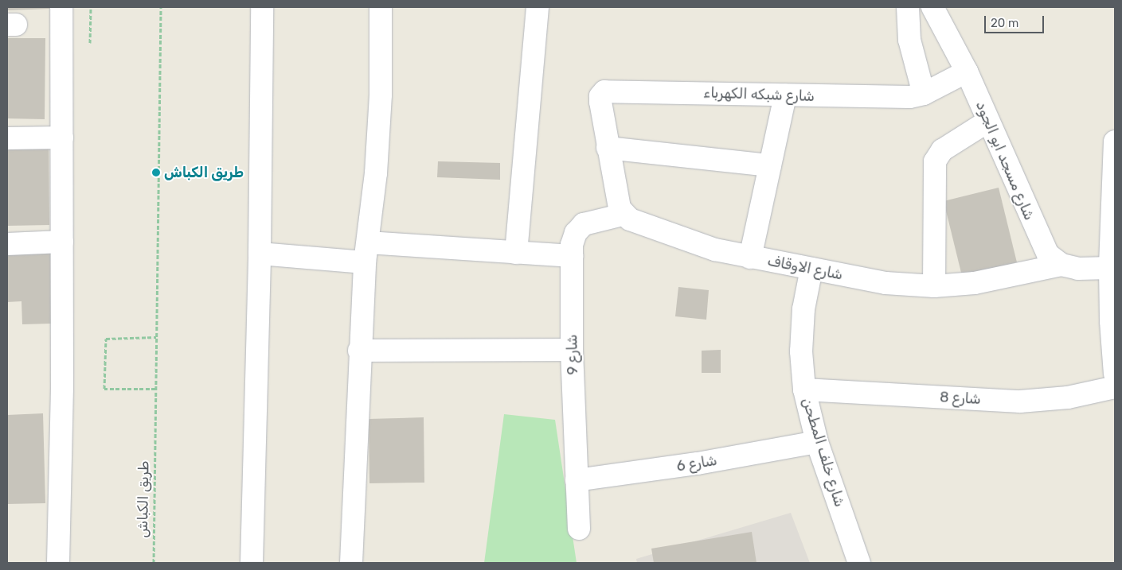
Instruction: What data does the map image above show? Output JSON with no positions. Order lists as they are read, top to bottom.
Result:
{
  "streets": {
    "street": [
      "شارع شبكه الكهرباء",
      "شارع مسجد ابو الجود",
      "شارع الاوقاف",
      "شارع 9",
      "شارع 8",
      "شارع خلف المطحن",
      "شارع 6"
    ],
    "path": ["طريق الكباش"]
  },
  "crossings": [
    ["شارع شبكه الكهرباء", "شارع مسجد ابو الجود"],
    ["شارع مسجد ابو الجود", "شارع الاوقاف"],
    ["شارع الاوقاف", "شارع 9"],
    ["شارع الاوقاف", "شارع خلف المطحن"],
    ["شارع 9", "شارع 6"],
    ["شارع 8", "شارع خلف المطحن"],
    ["شارع خلف المطحن", "شارع 6"]
  ],
  "places": ["طريق الكباش"],
  "scale_bar": "20 m"
}
